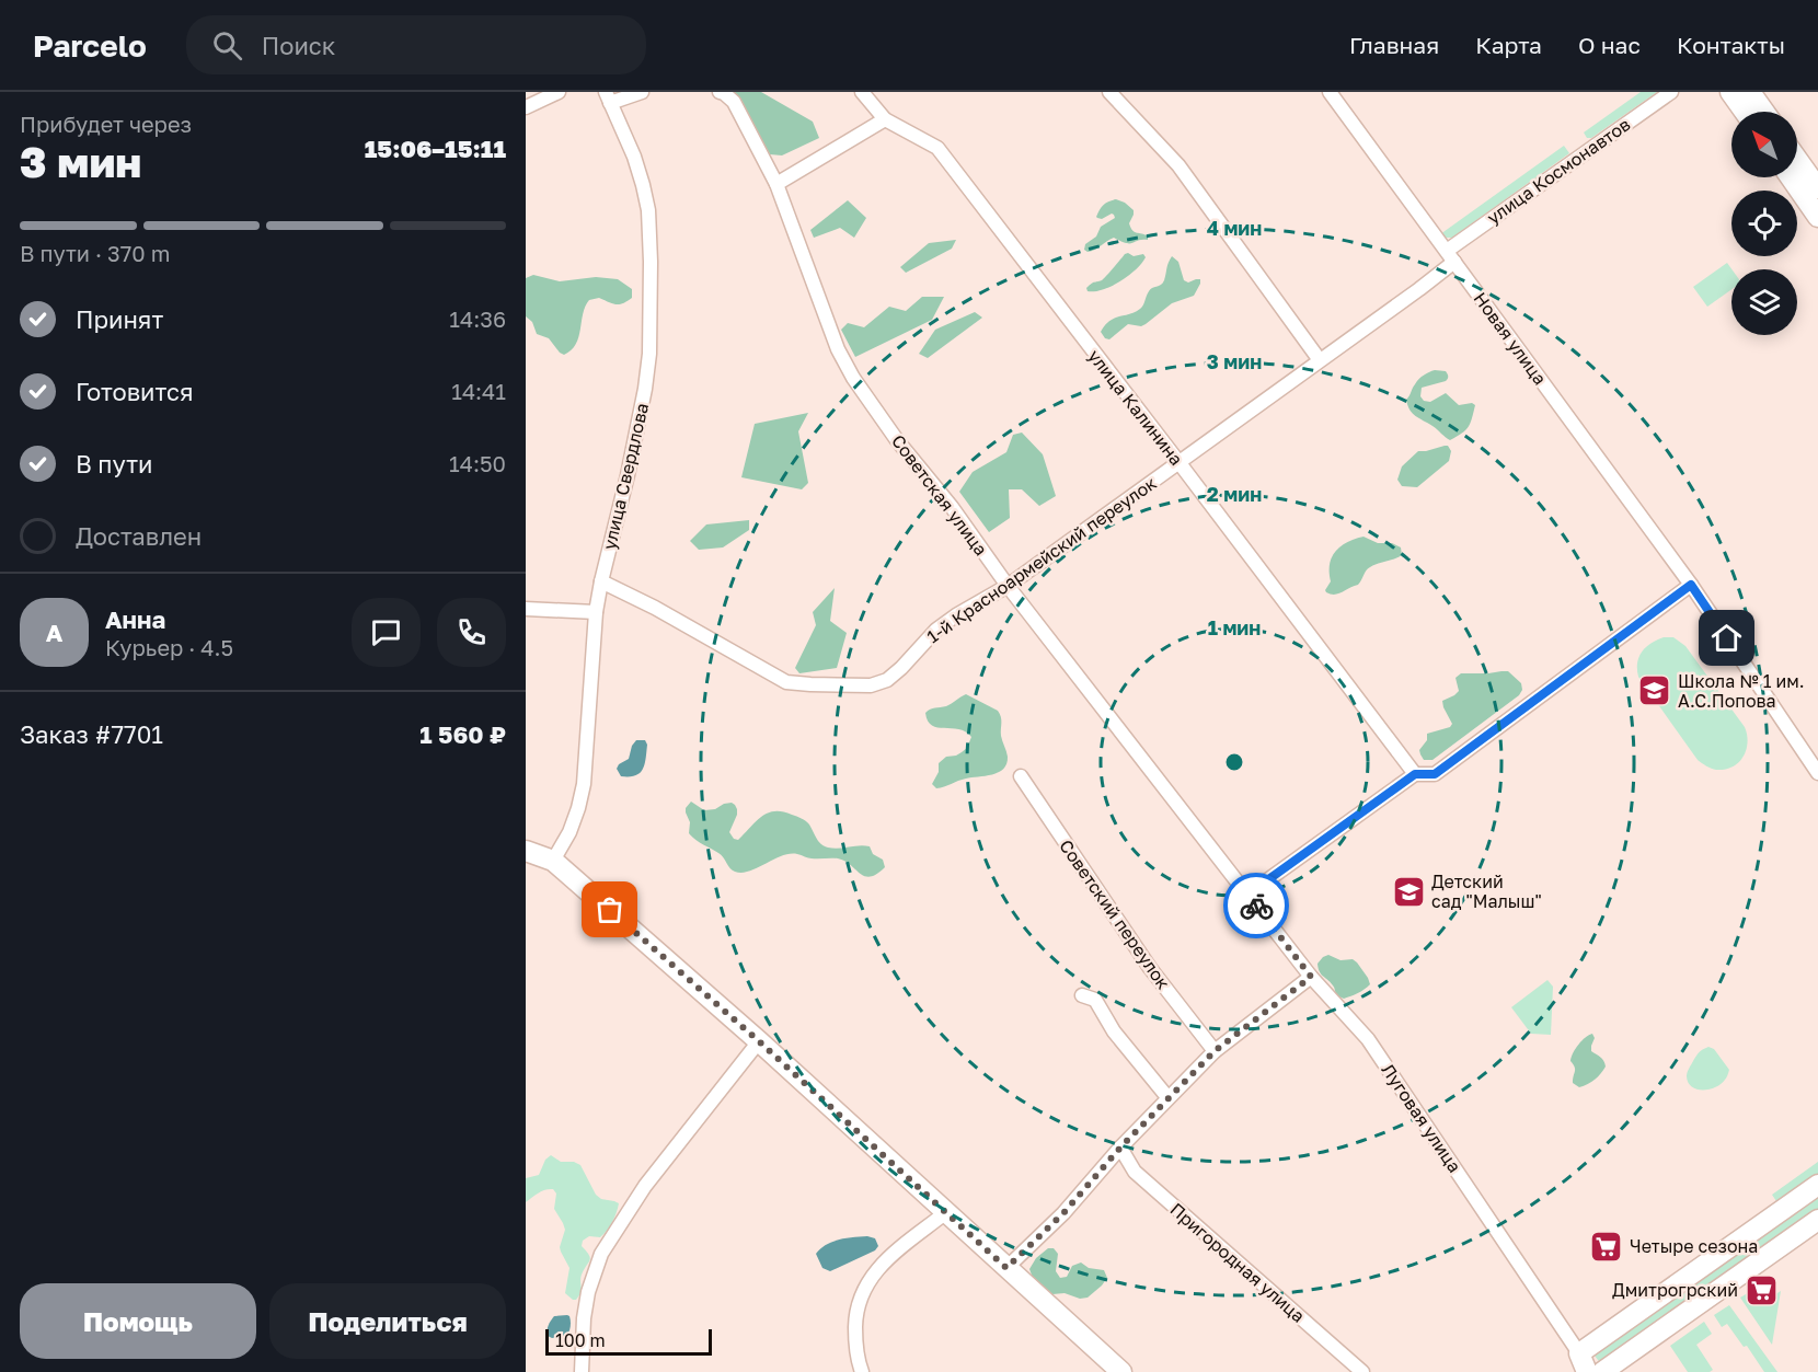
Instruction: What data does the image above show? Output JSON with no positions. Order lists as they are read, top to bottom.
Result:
{
  "streets": {
    "street": [
      "улица Космонавтов",
      "Новая улица",
      "улица Калинина",
      "улица Свердлова",
      "Советская улица",
      "1-й Красноармейский переулок",
      "Советский переулок",
      "Луговая улица",
      "Пригородная улица"
    ]
  },
  "crossings": [
    ["улица Космонавтов", "Новая улица"],
    ["улица Космонавтов", "1-й Красноармейский переулок"],
    ["Новая улица", "1-й Красноармейский переулок"],
    ["улица Калинина", "1-й Красноармейский переулок"],
    ["улица Свердлова", "1-й Красноармейский переулок"],
    ["Советская улица", "1-й Красноармейский переулок"],
    ["Советская улица", "Луговая улица"]
  ],
  "places": {
    "school or university": ["Школа № 1 им. А.С.Попова", "Детский сад \"Малыш\""],
    "supermarket": ["Четыре сезона", "Дмитрогрский"]
  },
  "scale_bar": "100 m",
  "north": "top left",
  "page": {
    "header": "Parcelo",
    "search": "Поиск",
    "nav": [
      "Главная",
      "Карта",
      "О нас",
      "Контакты"
    ],
    "heading": ["3 мин", "Прибудет через", "15:06–15:11"],
    "panel": [
      "Анна",
      "Курьер · 4.5",
      "Заказ #7701",
      "1 560 ₽"
    ],
    "bar": "В пути · 370 m",
    "list": [
      ["Принят", "14:36"],
      ["Готовится", "14:41"],
      ["В пути", "14:50"],
      "Доставлен"
    ],
    "round": "А",
    "buttons": ["Помощь", "Поделиться"],
    "scale": "100 m"
  },
  "rings": [
    "4 мин",
    "3 мин",
    "2 мин",
    "1 мин"
  ]
}
